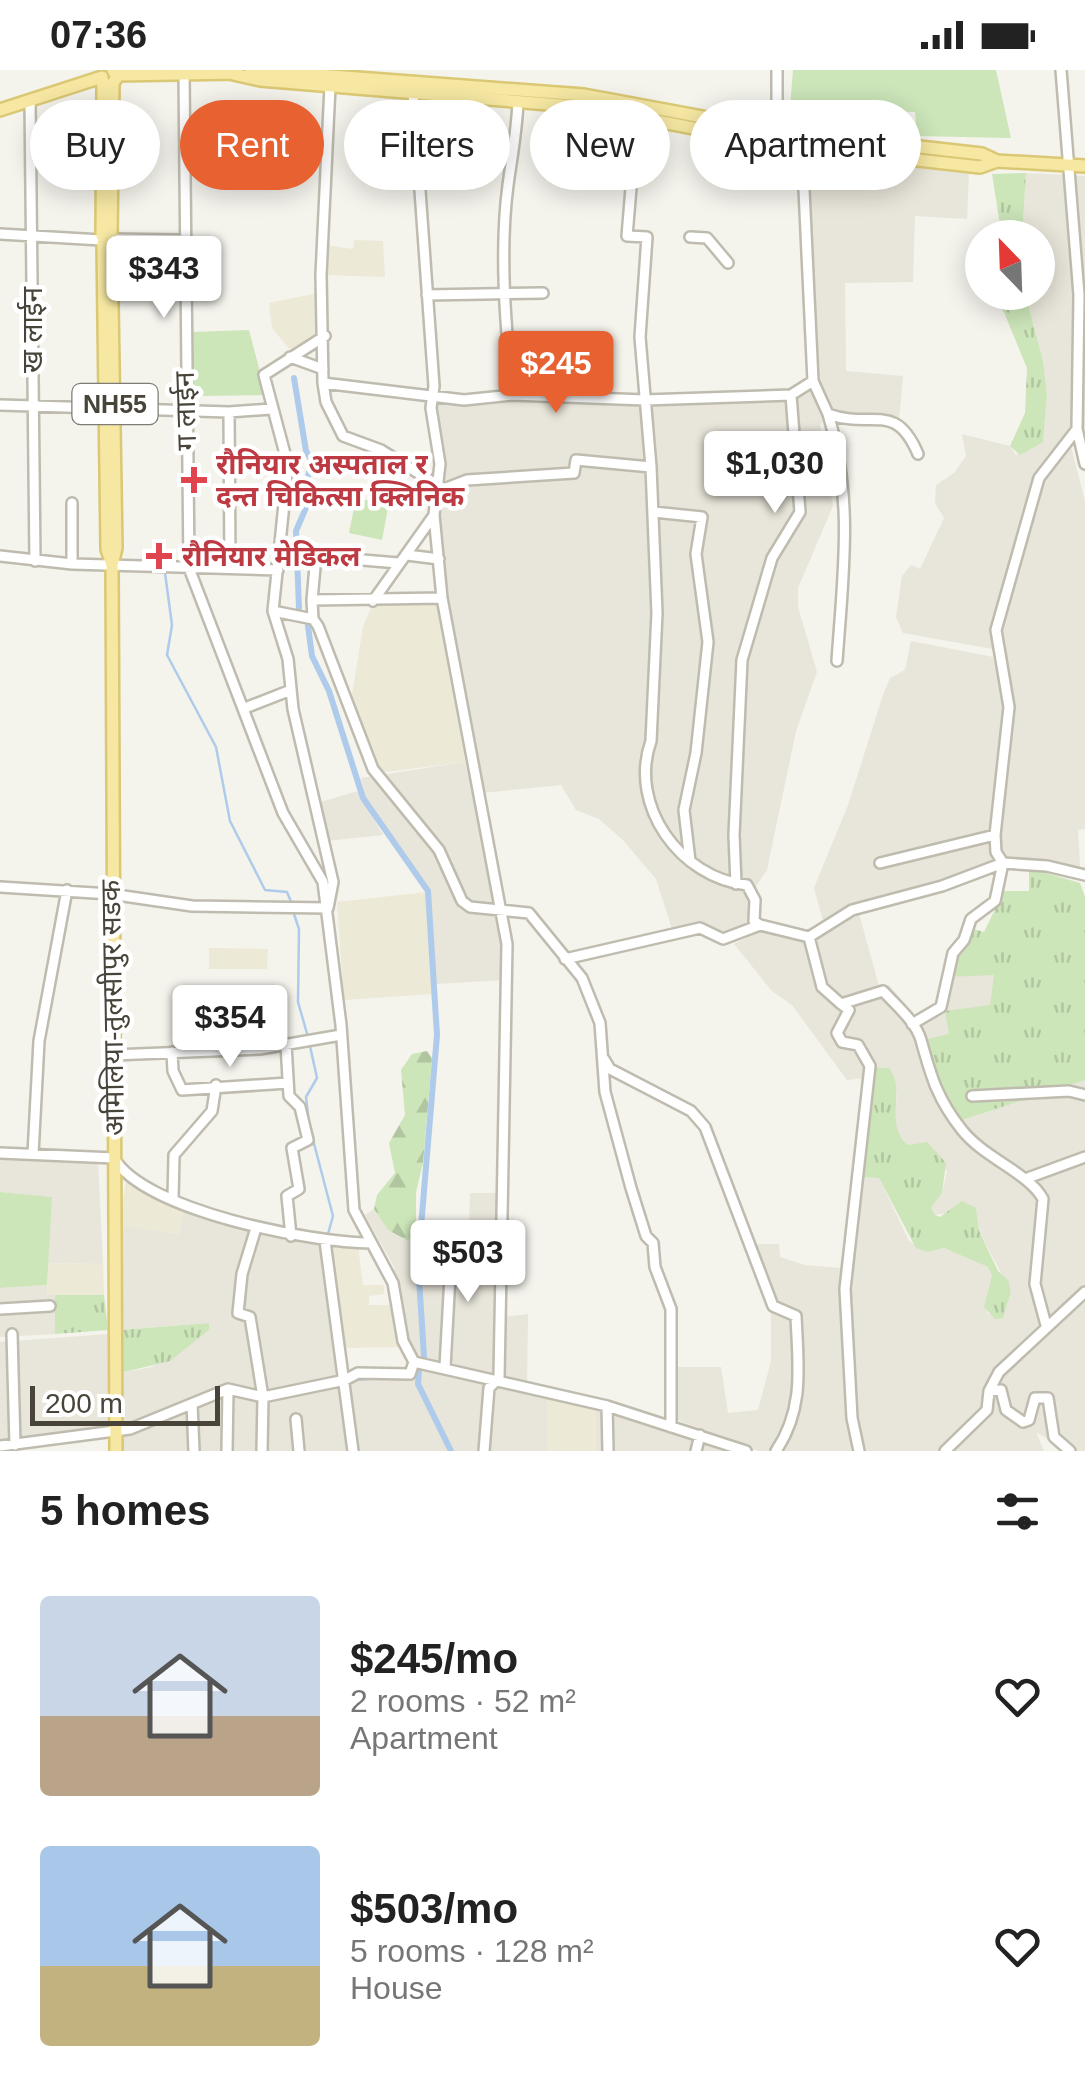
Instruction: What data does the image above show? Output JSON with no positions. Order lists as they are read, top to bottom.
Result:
{
  "streets": {
    "main road": ["NH55", "अमिलिया-तुलसीपुर सडक"],
    "street": ["ख लाईन", "ग लाईन"]
  },
  "crossings": [
    ["NH55", "अमिलिया-तुलसीपुर सडक"]
  ],
  "places": {
    "health": ["रौनियार अस्पताल र दन्त चिकित्सा क्लिनिक", "रौनियार मेडिकल"]
  },
  "scale_bar": "200 m",
  "north": "top left",
  "page": {
    "status": "07:36",
    "chip": [
      "Buy",
      "Rent",
      "Filters",
      "New",
      "Apartment"
    ],
    "price": [
      "$343",
      "$245",
      "$1,030",
      "$354",
      "$503"
    ],
    "scale": "200 m",
    "heading": "5 homes",
    "list": [
      {
        "name": "$245/mo",
        "note": "2 rooms · 52 m² · Apartment"
      },
      {
        "name": "$503/mo",
        "note": "5 rooms · 128 m² · House"
      }
    ]
  }
}
